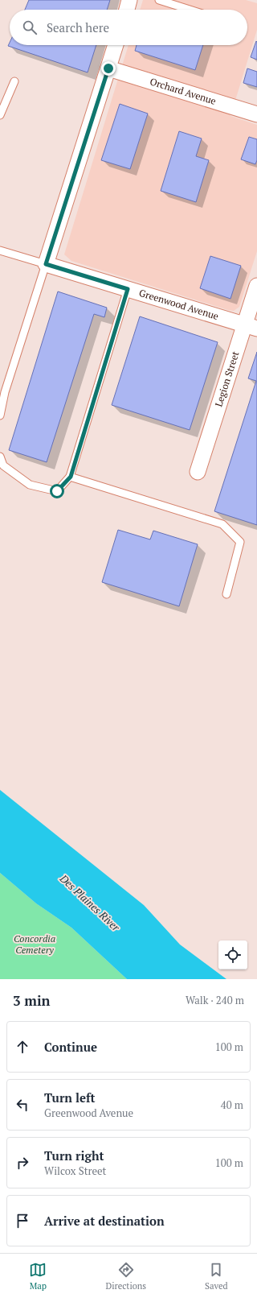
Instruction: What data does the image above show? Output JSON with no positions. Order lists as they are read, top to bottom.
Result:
{
  "streets": {
    "street": ["Orchard Avenue", "Greenwood Avenue", "Legion Street"]
  },
  "crossings": [
    ["Greenwood Avenue", "Legion Street"]
  ],
  "water": ["Des Plaines River"],
  "parks": ["Concordia Cemetery"],
  "page": {
    "search": "Search here",
    "heading": ["3 min", "Walk · 240 m"],
    "list": [
      ["Continue", "100 m"],
      ["Turn left", "Greenwood Avenue", "40 m"],
      ["Turn right", "Wilcox Street", "100 m"],
      "Arrive at destination"
    ],
    "nav": ["Map", "Directions", "Saved"]
  }
}
